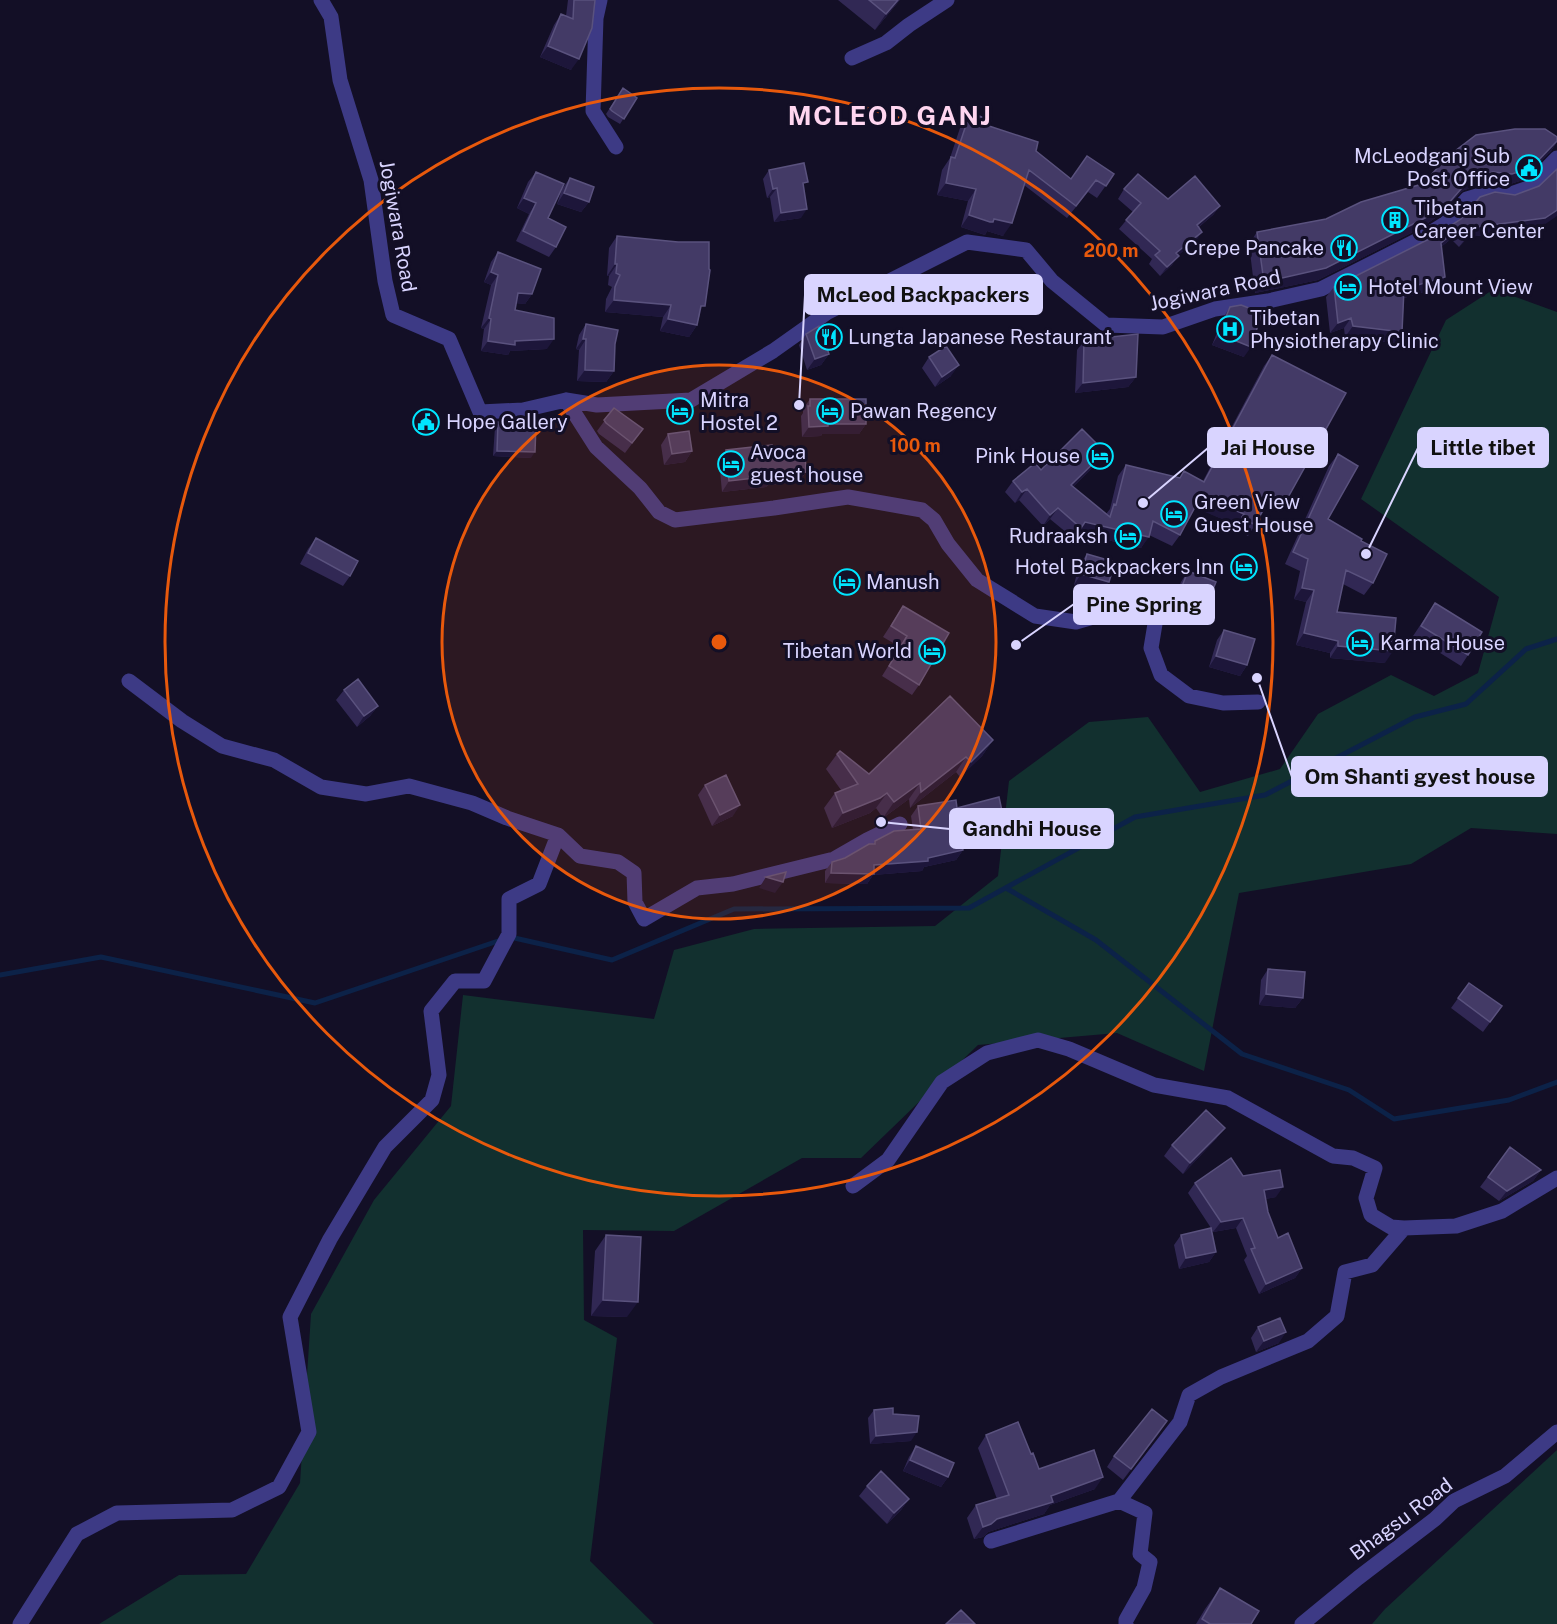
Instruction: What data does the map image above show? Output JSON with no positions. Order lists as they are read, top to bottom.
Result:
{
  "streets": {
    "street": ["Jogiwara Road", "Bhagsu Road"]
  },
  "districts": ["MCLEOD GANJ"],
  "places": {
    "public building": ["McLeodganj Sub Post Office", "Hope Gallery"],
    "building": ["Tibetan Career Center"],
    "restaurant": ["Crepe Pancake", "Lungta Japanese Restaurant"],
    "hotel": [
      "Hotel Mount View",
      "Mitra Hostel 2",
      "Pawan Regency",
      "Pink House",
      "Avoca guest house",
      "Green View Guest House",
      "Rudraaksh",
      "Hotel Backpackers Inn",
      "Manush",
      "Karma House",
      "Tibetan World"
    ],
    "hospital": ["Tibetan Physiotherapy Clinic"],
    "other": [
      "McLeod Backpackers",
      "Jai House",
      "Little tibet",
      "Pine Spring",
      "Om Shanti gyest house",
      "Gandhi House"
    ]
  },
  "rings": ["200 m", "100 m"]
}
